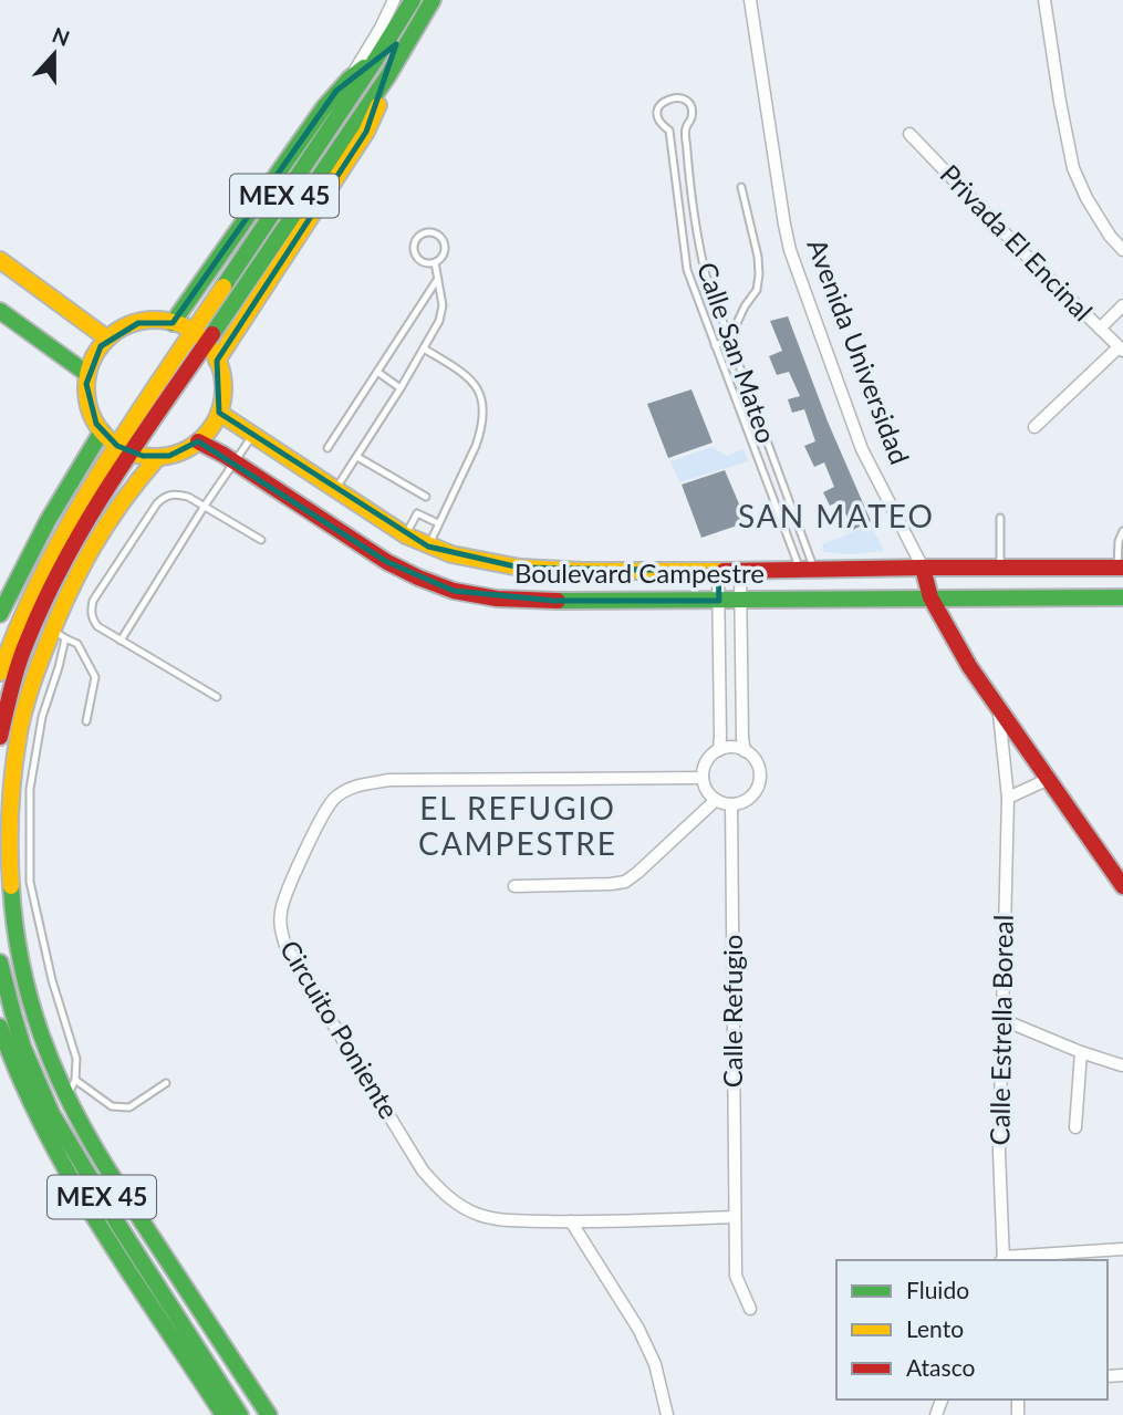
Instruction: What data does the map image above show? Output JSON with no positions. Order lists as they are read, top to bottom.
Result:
{
  "streets": {
    "main road": ["MEX 45", "Avenida Universidad", "Boulevard Campestre"],
    "street": [
      "Privada El Encinal",
      "Calle Refugio",
      "Circuito Poniente",
      "Calle Estrella Boreal"
    ],
    "lane": ["Calle San Mateo"]
  },
  "crossings": [
    ["Avenida Universidad", "Boulevard Campestre"],
    ["Avenida Universidad", "Calle Estrella Boreal"],
    ["Calle San Mateo", "Boulevard Campestre"],
    ["Calle Refugio", "Circuito Poniente"]
  ],
  "districts": ["SAN MATEO", "EL REFUGIO CAMPESTRE"],
  "legend": ["Fluido", "Lento", "Atasco"],
  "north": "top"
}
